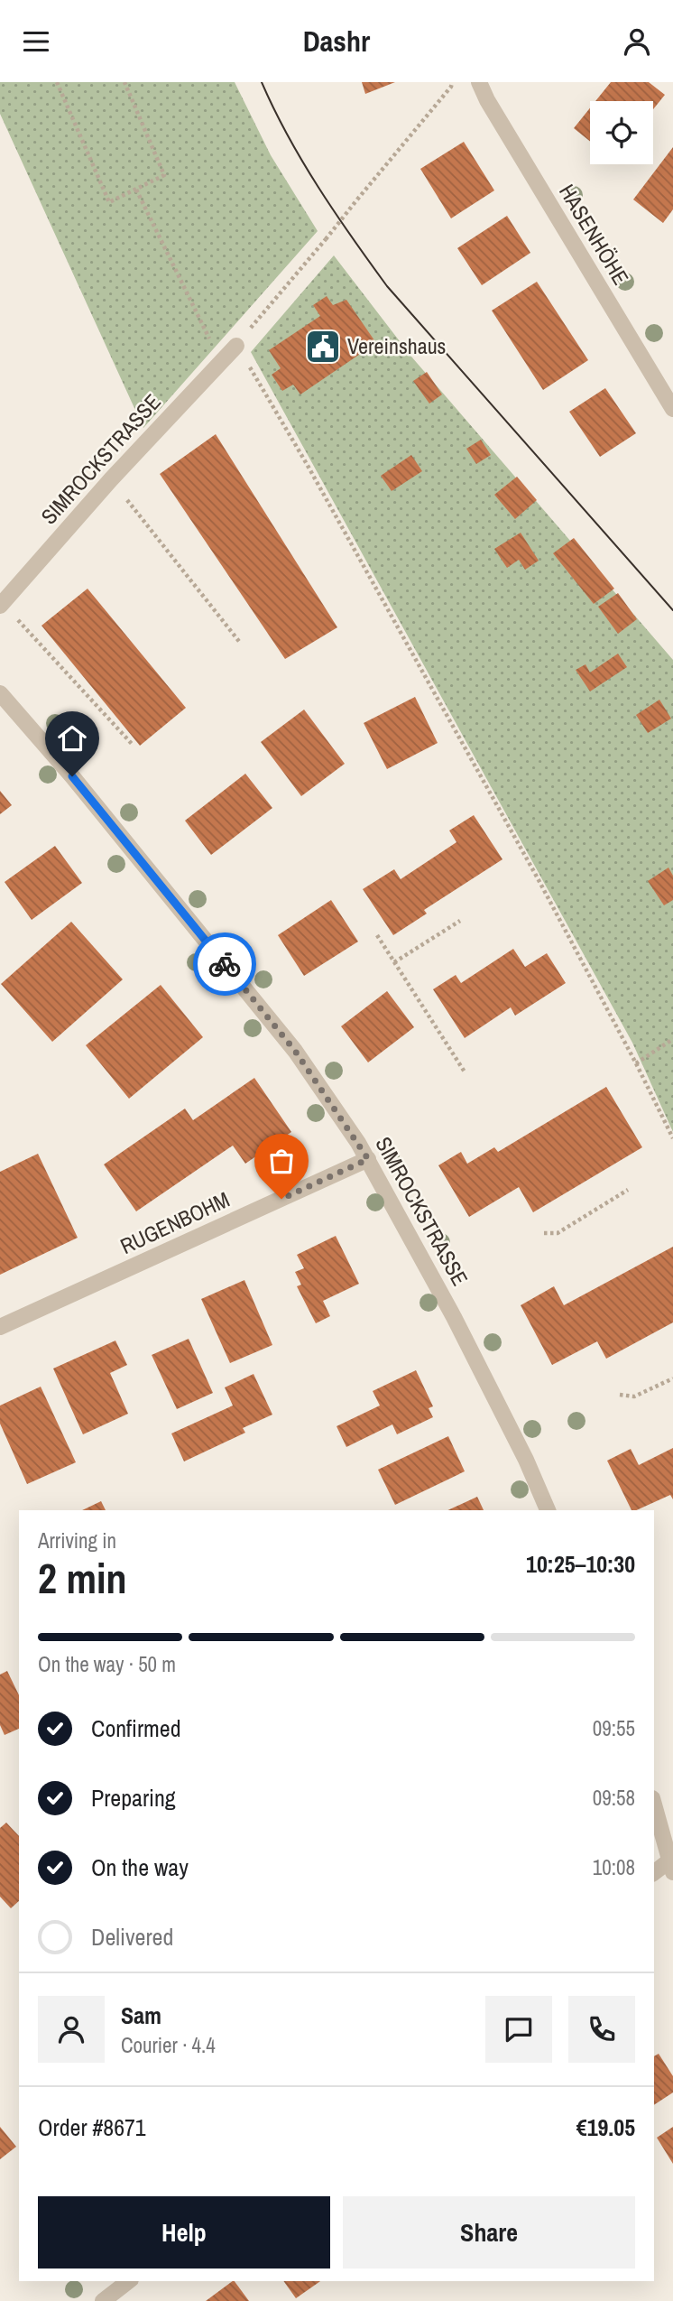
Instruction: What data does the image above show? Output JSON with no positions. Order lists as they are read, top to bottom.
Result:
{
  "streets": {
    "street": ["HASENHÖHE", "SIMROCKSTRASSE", "RUGENBOHM"]
  },
  "crossings": [
    ["SIMROCKSTRASSE", "RUGENBOHM"]
  ],
  "places": {
    "public building": ["Vereinshaus"]
  },
  "page": {
    "header": "Dashr",
    "heading": ["2 min", "Arriving in", "10:25–10:30"],
    "panel": [
      "Sam",
      "Courier · 4.4",
      "Order #8671",
      "€19.05"
    ],
    "bar": "On the way · 50 m",
    "list": [
      ["Confirmed", "09:55"],
      ["Preparing", "09:58"],
      ["On the way", "10:08"],
      "Delivered"
    ],
    "buttons": ["Help", "Share"]
  }
}
